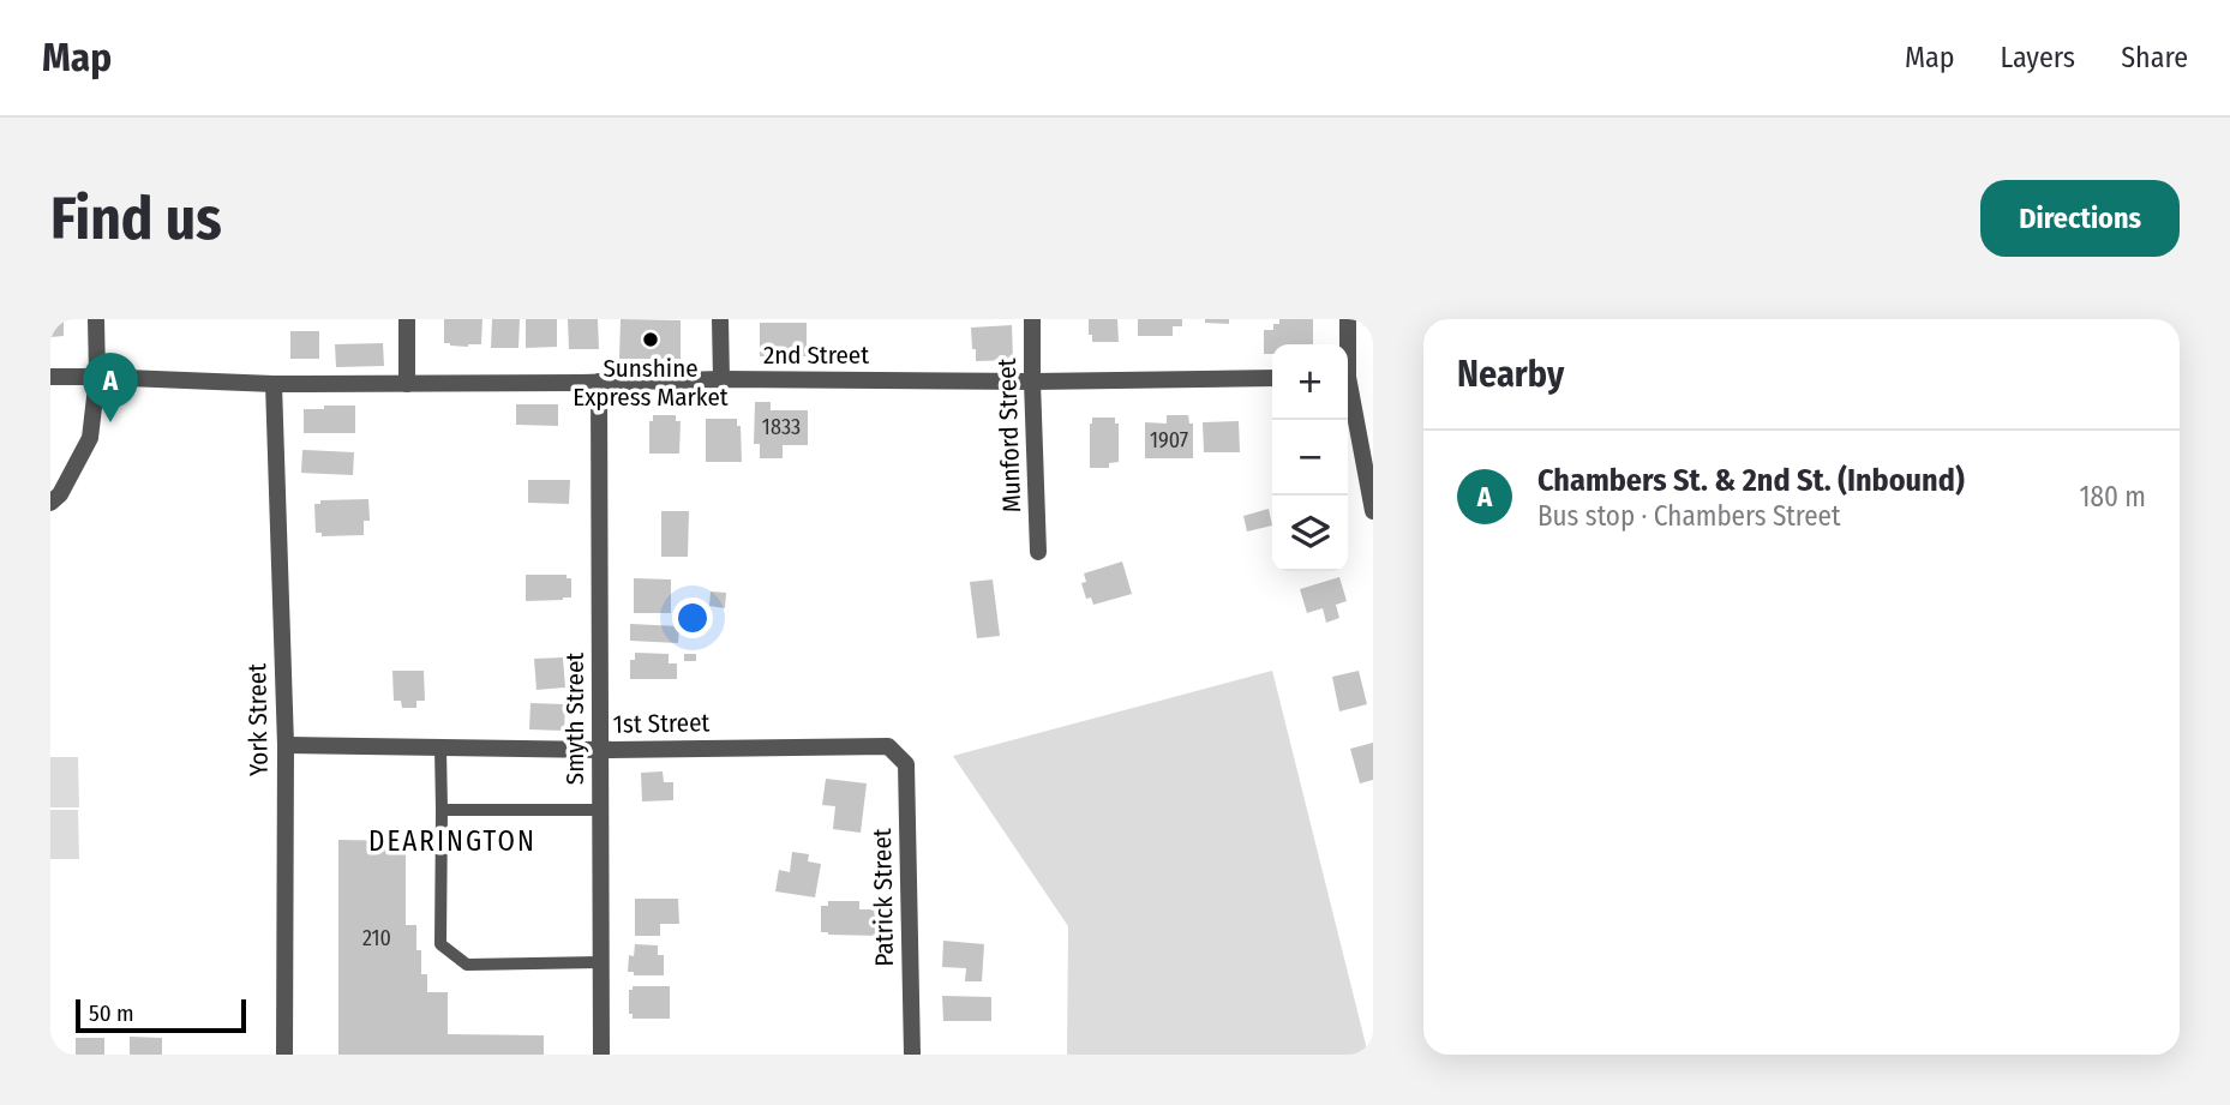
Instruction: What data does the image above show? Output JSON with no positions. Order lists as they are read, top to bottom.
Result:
{
  "streets": {
    "street": [
      "2nd Street",
      "Munford Street",
      "Smyth Street",
      "York Street",
      "1st Street",
      "Patrick Street"
    ]
  },
  "crossings": [
    ["2nd Street", "Munford Street"],
    ["2nd Street", "Smyth Street"],
    ["2nd Street", "York Street"],
    ["Smyth Street", "1st Street"],
    ["York Street", "1st Street"],
    ["1st Street", "Patrick Street"]
  ],
  "districts": ["DEARINGTON"],
  "places": ["Sunshine Express Market"],
  "house_numbers": ["1833", "1907", "210"],
  "scale_bar": "50 m",
  "page": {
    "header": "Map",
    "nav": ["Map", "Layers", "Share"],
    "buttons": "Directions",
    "title": "Find us",
    "heading": "Nearby",
    "map_buttons": ["+", "−"],
    "pins": "A",
    "list": [
      {
        "mark": "A",
        "name": "Chambers St. & 2nd St. (Inbound)",
        "note": "Bus stop · Chambers Street",
        "value": "180 m"
      }
    ],
    "scale": "50 m"
  }
}
